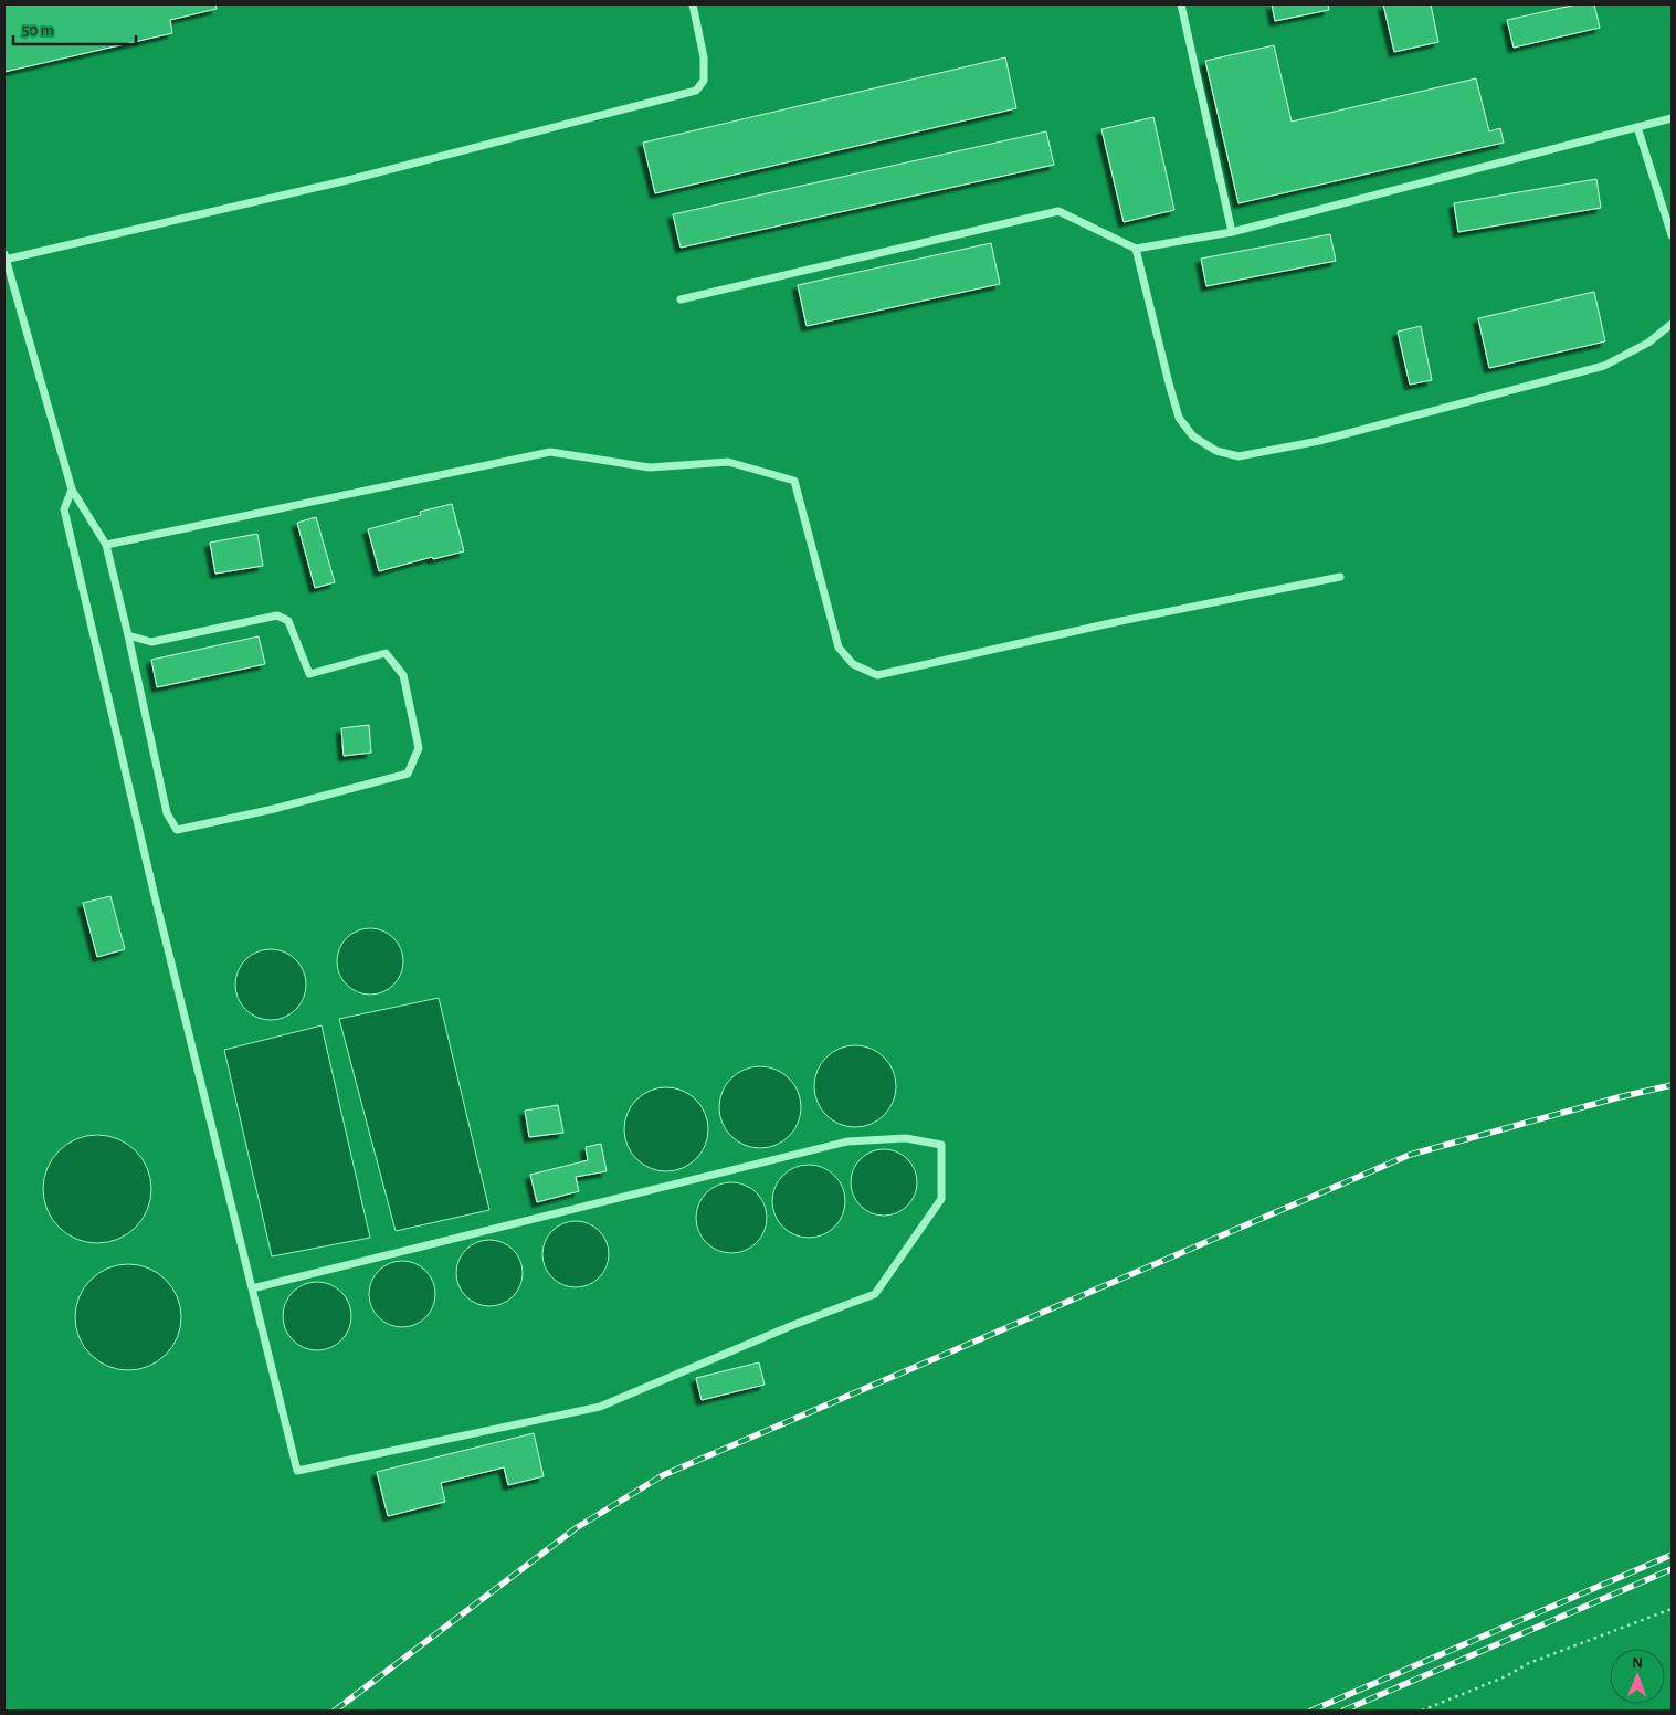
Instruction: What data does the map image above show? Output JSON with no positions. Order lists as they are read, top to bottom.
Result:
{
  "scale_bar": "50 m",
  "north": "top"
}
